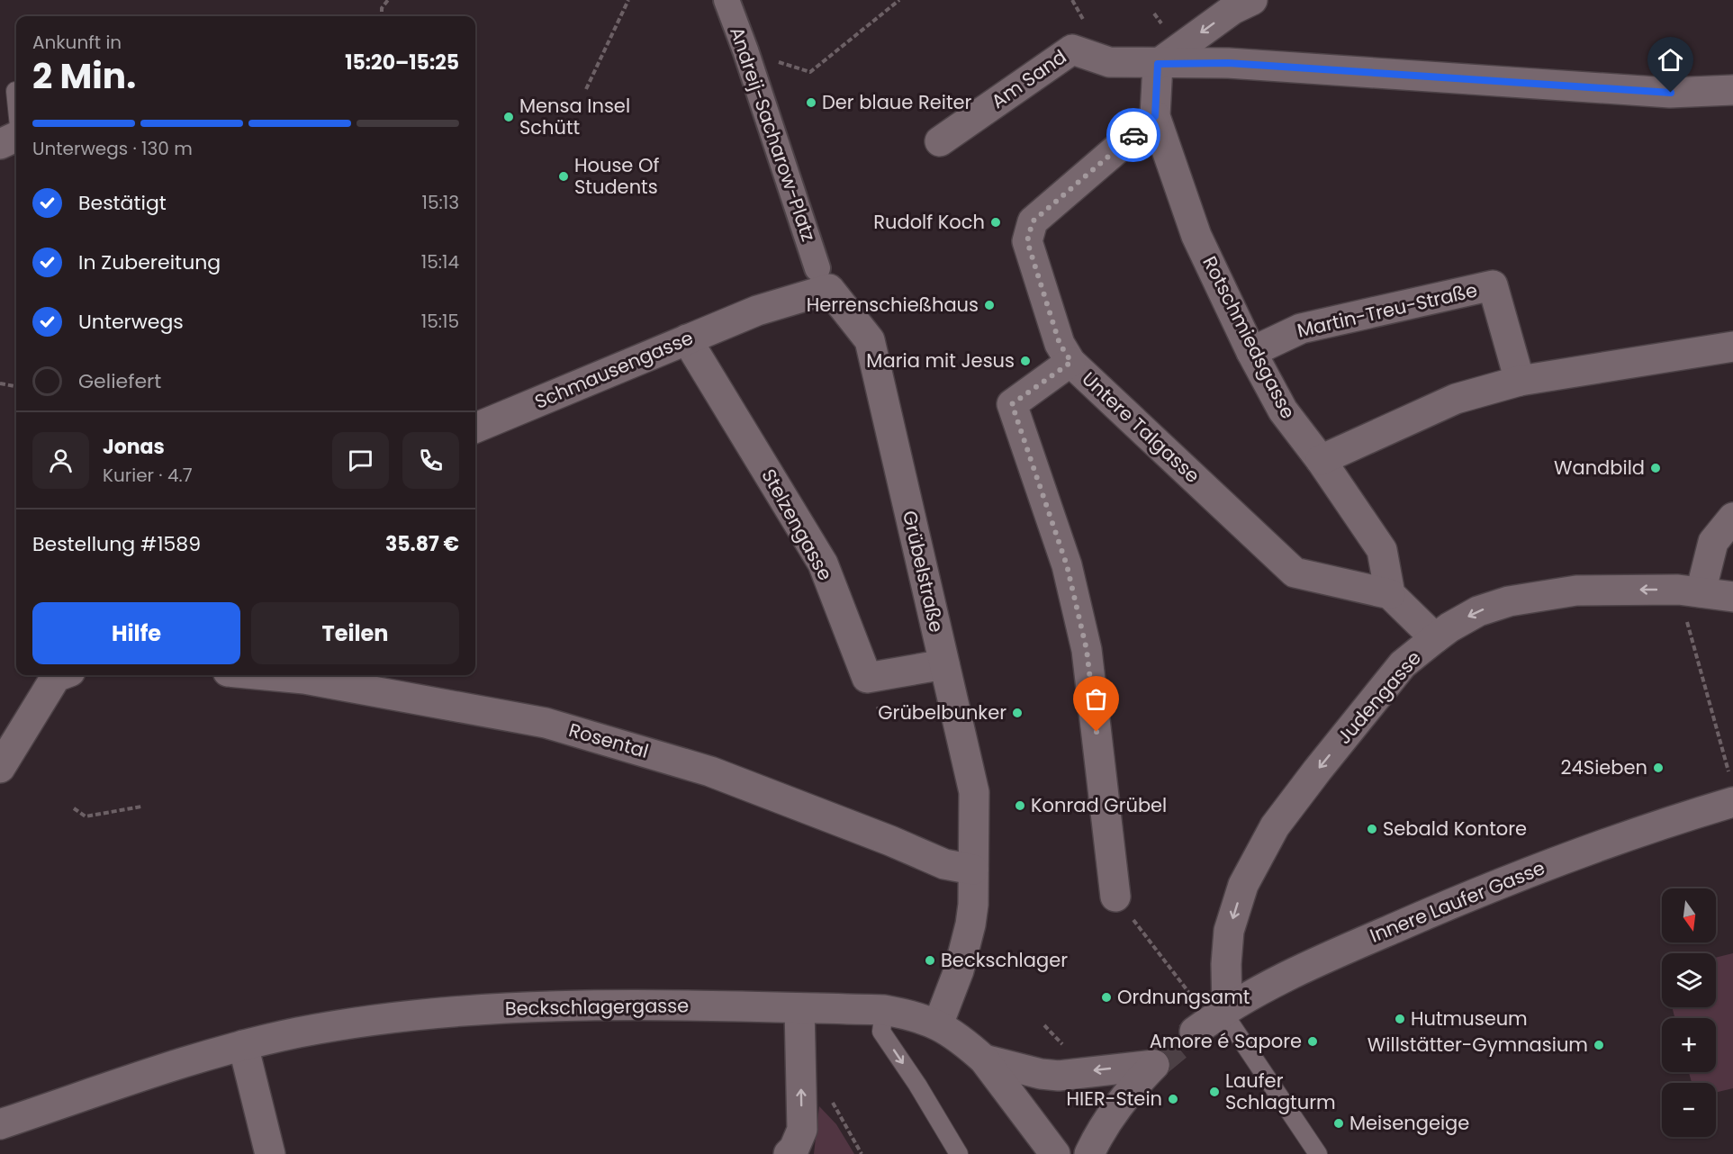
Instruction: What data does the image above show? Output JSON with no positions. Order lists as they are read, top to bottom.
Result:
{
  "streets": {
    "street": [
      "Am Sand",
      "Andreij-Sacharow-Platz",
      "Martin-Treu-Straße",
      "Rotschmiedsgasse",
      "Schmausengasse",
      "Untere Talgasse",
      "Stelzengasse",
      "Grübelstraße",
      "Judengasse",
      "Rosental",
      "Innere Laufer Gasse",
      "Beckschlagergasse"
    ]
  },
  "crossings": [
    ["Am Sand", "Rotschmiedsgasse"],
    ["Andreij-Sacharow-Platz", "Schmausengasse"],
    ["Andreij-Sacharow-Platz", "Grübelstraße"],
    ["Martin-Treu-Straße", "Rotschmiedsgasse"],
    ["Rotschmiedsgasse", "Untere Talgasse"],
    ["Schmausengasse", "Stelzengasse"],
    ["Schmausengasse", "Grübelstraße"],
    ["Stelzengasse", "Grübelstraße"],
    ["Grübelstraße", "Rosental"],
    ["Grübelstraße", "Beckschlagergasse"],
    ["Judengasse", "Innere Laufer Gasse"]
  ],
  "one_way": ["Judengasse"],
  "places": [
    "Der blaue Reiter",
    "Mensa Insel Schütt",
    "House Of Students",
    "Rudolf Koch",
    "Herrenschießhaus",
    "Maria mit Jesus",
    "Wandbild",
    "Grübelbunker",
    "24Sieben",
    "Konrad Grübel",
    "Sebald Kontore",
    "Beckschlager",
    "Ordnungsamt",
    "Hutmuseum",
    "Amore é Sapore",
    "Willstätter-Gymnasium",
    "Laufer Schlagturm",
    "HIER-Stein",
    "Meisengeige"
  ],
  "north": "bottom",
  "page": {
    "heading": ["2 Min.", "Ankunft in", "15:20–15:25"],
    "panel": [
      "Jonas",
      "Kurier · 4.7",
      "Bestellung #1589",
      "35.87 €"
    ],
    "bar": "Unterwegs · 130 m",
    "list": [
      ["Bestätigt", "15:13"],
      ["In Zubereitung", "15:14"],
      ["Unterwegs", "15:15"],
      "Geliefert"
    ],
    "buttons": ["Hilfe", "Teilen"],
    "map_buttons": ["+", "−"]
  }
}
